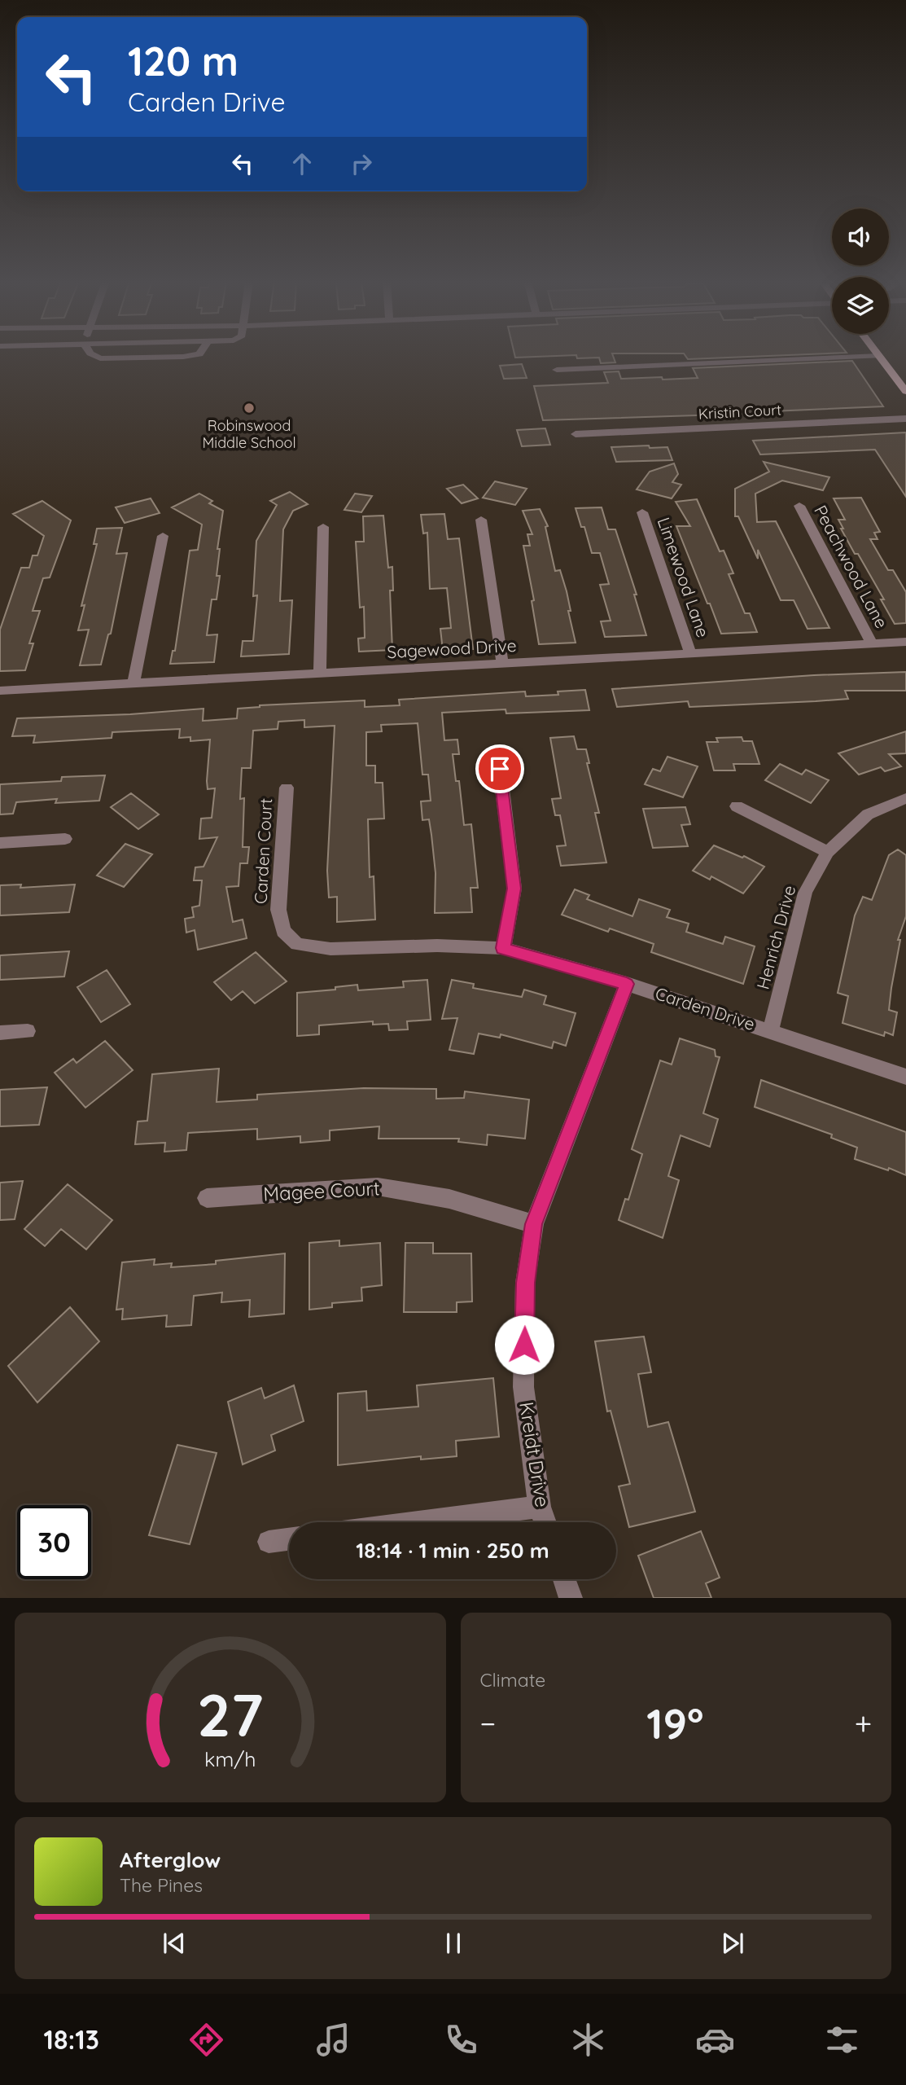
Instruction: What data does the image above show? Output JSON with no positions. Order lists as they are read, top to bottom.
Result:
{
  "streets": {
    "street": [
      "Kristin Court",
      "Peachwood Lane",
      "Limewood Lane",
      "Sagewood Drive",
      "Carden Court",
      "Henrich Drive",
      "Carden Drive",
      "Magee Court",
      "Kreidt Drive"
    ]
  },
  "crossings": [
    ["Peachwood Lane", "Sagewood Drive"],
    ["Limewood Lane", "Sagewood Drive"],
    ["Carden Court", "Carden Drive"],
    ["Henrich Drive", "Carden Drive"],
    ["Carden Drive", "Kreidt Drive"],
    ["Magee Court", "Kreidt Drive"]
  ],
  "places": ["Robinswood Middle School"],
  "page": {
    "turn": ["120 m", "Carden Drive"],
    "limit": "30",
    "trip": "18:14 · 1 min · 250 m",
    "tile": "Climate",
    "heat": ["−", "19°", "+"],
    "song": ["Afterglow", "The Pines"],
    "tabs": "18:13",
    "gauge": ["27", "km/h"]
  }
}
